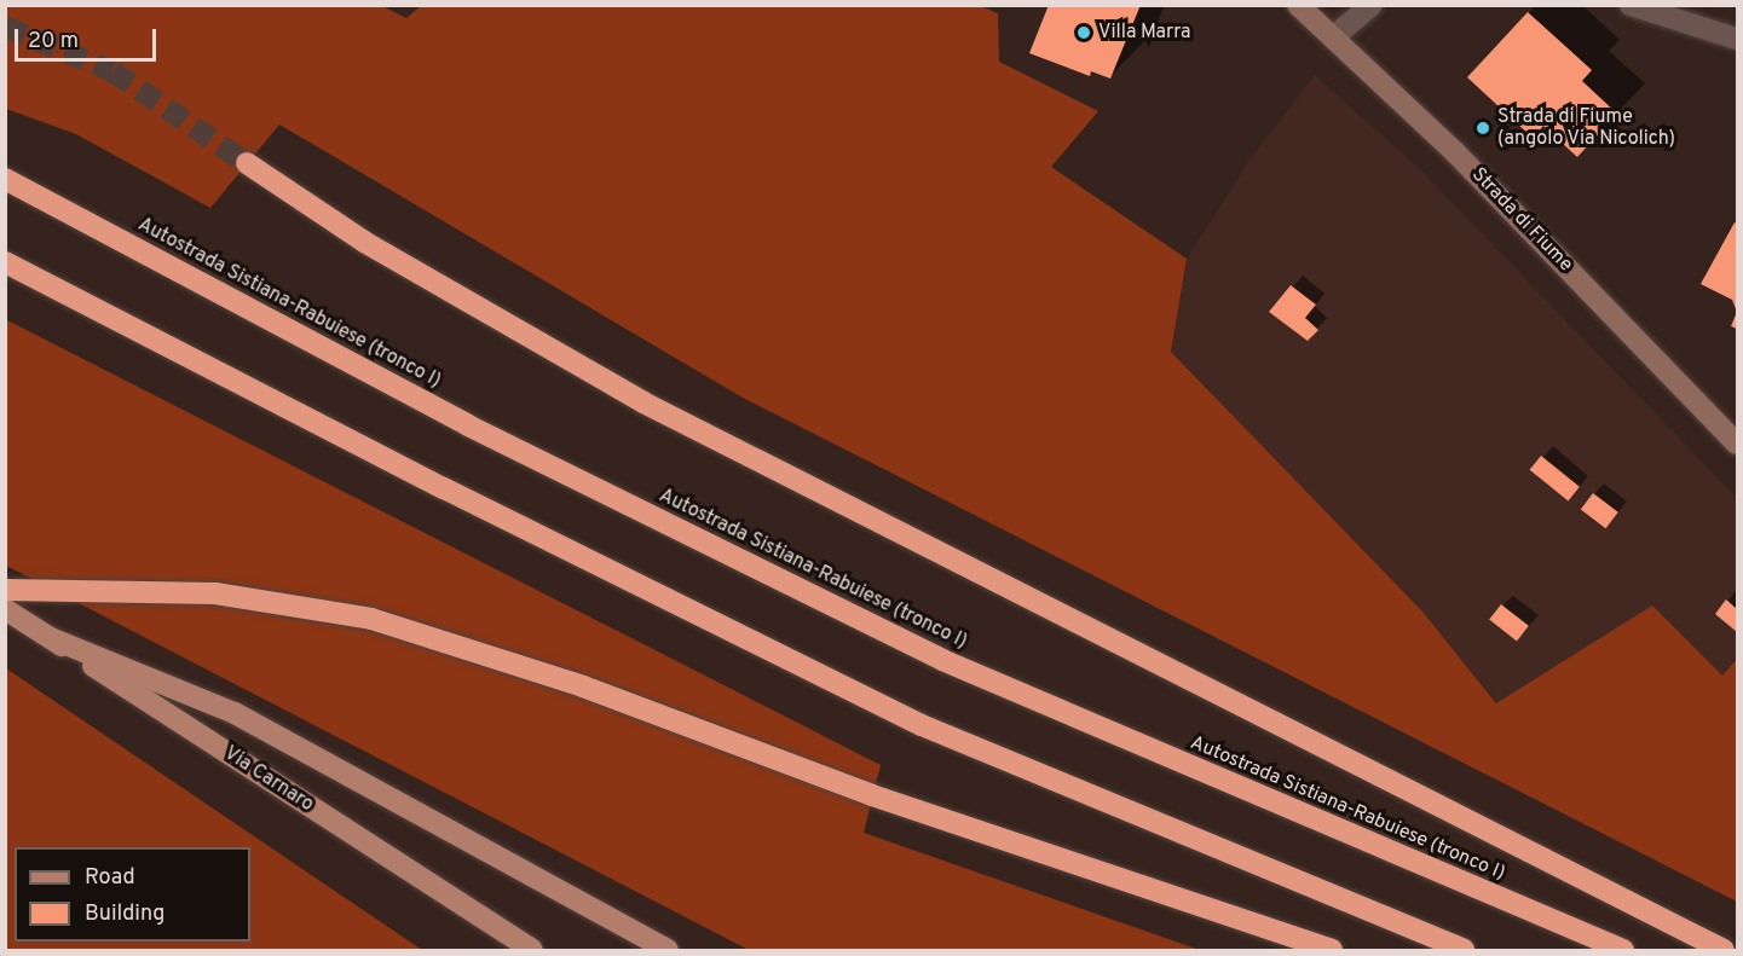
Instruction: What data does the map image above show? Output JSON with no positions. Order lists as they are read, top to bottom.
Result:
{
  "streets": {
    "highway": ["Autostrada Sistiana-Rabuiese (tronco I)"],
    "main road": ["Strada di Fiume", "Via Carnaro"]
  },
  "places": ["Villa Marra", "Strada di Fiume (angolo Via Nicolich)"],
  "legend": ["Road", "Building"],
  "scale_bar": "20 m"
}
